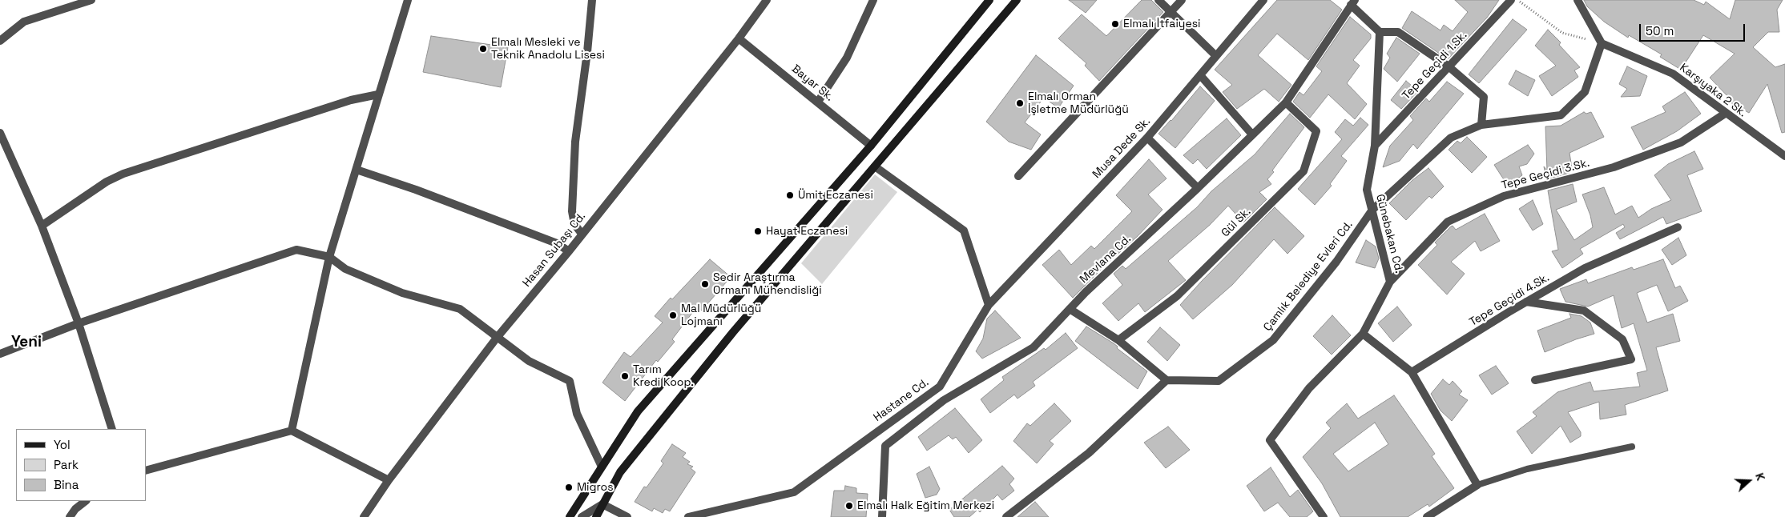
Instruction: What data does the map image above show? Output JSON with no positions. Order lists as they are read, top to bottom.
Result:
{
  "streets": {
    "street": [
      "Tepe Geçidi 1.Sk.",
      "Bayar Sk.",
      "Karşıyaka 2 Sk.",
      "Musa Dede Sk.",
      "Tepe Geçidi 3.Sk.",
      "Gül Sk.",
      "Günebakan Cd.",
      "Hasan Subaşı Cd.",
      "Mevlana Cd.",
      "Çamlık Belediye Evleri Cd.",
      "Tepe Geçidi 4.Sk.",
      "Hastane Cd."
    ]
  },
  "crossings": [
    ["Tepe Geçidi 1.Sk.", "Günebakan Cd."],
    ["Bayar Sk.", "Hasan Subaşı Cd."],
    ["Karşıyaka 2 Sk.", "Tepe Geçidi 3.Sk."],
    ["Karşıyaka 2 Sk.", "Çamlık Belediye Evleri Cd."],
    ["Musa Dede Sk.", "Hastane Cd."],
    ["Tepe Geçidi 3.Sk.", "Günebakan Cd."],
    ["Gül Sk.", "Mevlana Cd."],
    ["Günebakan Cd.", "Çamlık Belediye Evleri Cd."]
  ],
  "districts": ["Yeni"],
  "places": [
    "Elmalı İtfaiyesi",
    "Elmalı Mesleki ve Teknik Anadolu Lisesi",
    "Elmalı Orman İşletme Müdürlüğü",
    "Ümit Eczanesi",
    "Hayat Eczanesi",
    "Sedir Araştırma Ormanı Mühendisliği",
    "Mal Müdürlüğü Lojmanı",
    "Tarım Kredi Koop.",
    "Migros",
    "Elmalı Halk Eğitim Merkezi"
  ],
  "legend": ["Yol", "Park", "Bina"],
  "scale_bar": "50 m",
  "north": "right"
}
